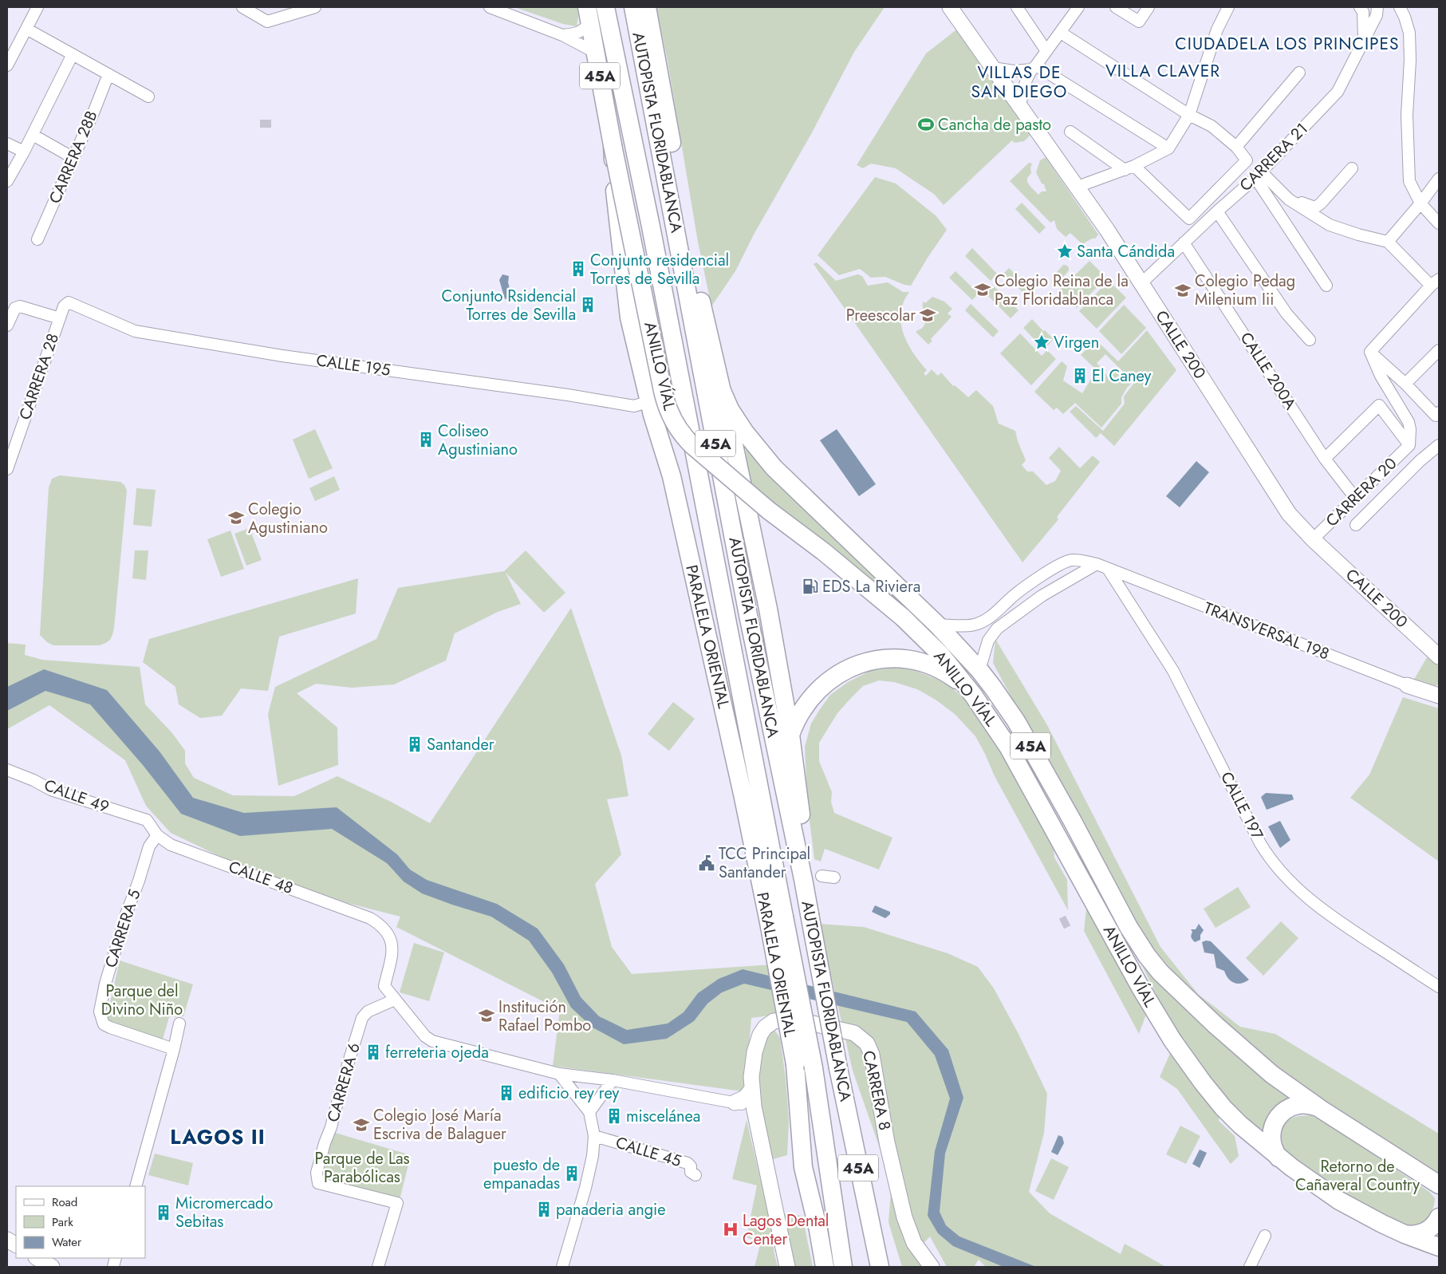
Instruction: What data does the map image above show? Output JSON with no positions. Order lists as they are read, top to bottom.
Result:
{
  "streets": {
    "highway": [
      "45A",
      "AUTOPISTA FLORIDABLANCA",
      "ANILLO VÍAL",
      "PARALELA ORIENTAL"
    ],
    "main road": ["CALLE 200", "CARRERA 8"],
    "street": [
      "CARRERA 28B",
      "CARRERA 21",
      "CALLE 195",
      "CALLE 200A",
      "CARRERA 28",
      "CARRERA 20",
      "TRANSVERSAL 198",
      "CALLE 49",
      "CALLE 197",
      "CALLE 48",
      "CARRERA 5",
      "CARRERA 6",
      "CALLE 45"
    ]
  },
  "crossings": [
    ["45A", "AUTOPISTA FLORIDABLANCA"],
    ["45A", "ANILLO VÍAL"],
    ["AUTOPISTA FLORIDABLANCA", "PARALELA ORIENTAL"],
    ["CARRERA 21", "CALLE 200"],
    ["CARRERA 21", "CALLE 200A"],
    ["CALLE 200", "CARRERA 20"],
    ["CALLE 195", "CARRERA 28"],
    ["CALLE 195", "PARALELA ORIENTAL"],
    ["ANILLO VÍAL", "TRANSVERSAL 198"],
    ["ANILLO VÍAL", "PARALELA ORIENTAL"],
    ["CALLE 200A", "CARRERA 20"],
    ["TRANSVERSAL 198", "CALLE 197"],
    ["CALLE 49", "CALLE 48"],
    ["CALLE 48", "CARRERA 5"],
    ["CALLE 48", "CARRERA 6"]
  ],
  "districts": [
    "CIUDADELA LOS PRINCIPES",
    "VILLA CLAVER",
    "VILLAS DE SAN DIEGO",
    "LAGOS II"
  ],
  "parks": ["Parque del Divino Niño", "Parque de Las Parabólicas", "Retorno de Cañaveral Country"],
  "places": {
    "sports": ["Cancha de pasto"],
    "place": ["Santa Cándida", "Virgen"],
    "building": [
      "Conjunto residencial Torres de Sevilla",
      "Conjunto Rsidencial Torres de Sevilla",
      "El Caney",
      "Coliseo Agustiniano",
      "Santander",
      "ferreteria ojeda",
      "edificio rey rey",
      "miscelánea",
      "puesto de empanadas",
      "panaderia angie",
      "Micromercado Sebitas"
    ],
    "school or university": [
      "Colegio Reina de la Paz Floridablanca",
      "Colegio Pedag Milenium Iii",
      "Preescolar",
      "Colegio Agustiniano",
      "Institución Rafael Pombo",
      "Colegio José María Escriva de Balaguer"
    ],
    "fuel station": ["EDS La Riviera"],
    "public building": ["TCC Principal Santander"],
    "hospital": ["Lagos Dental Center"]
  },
  "legend": ["Road", "Park", "Water"]
}
